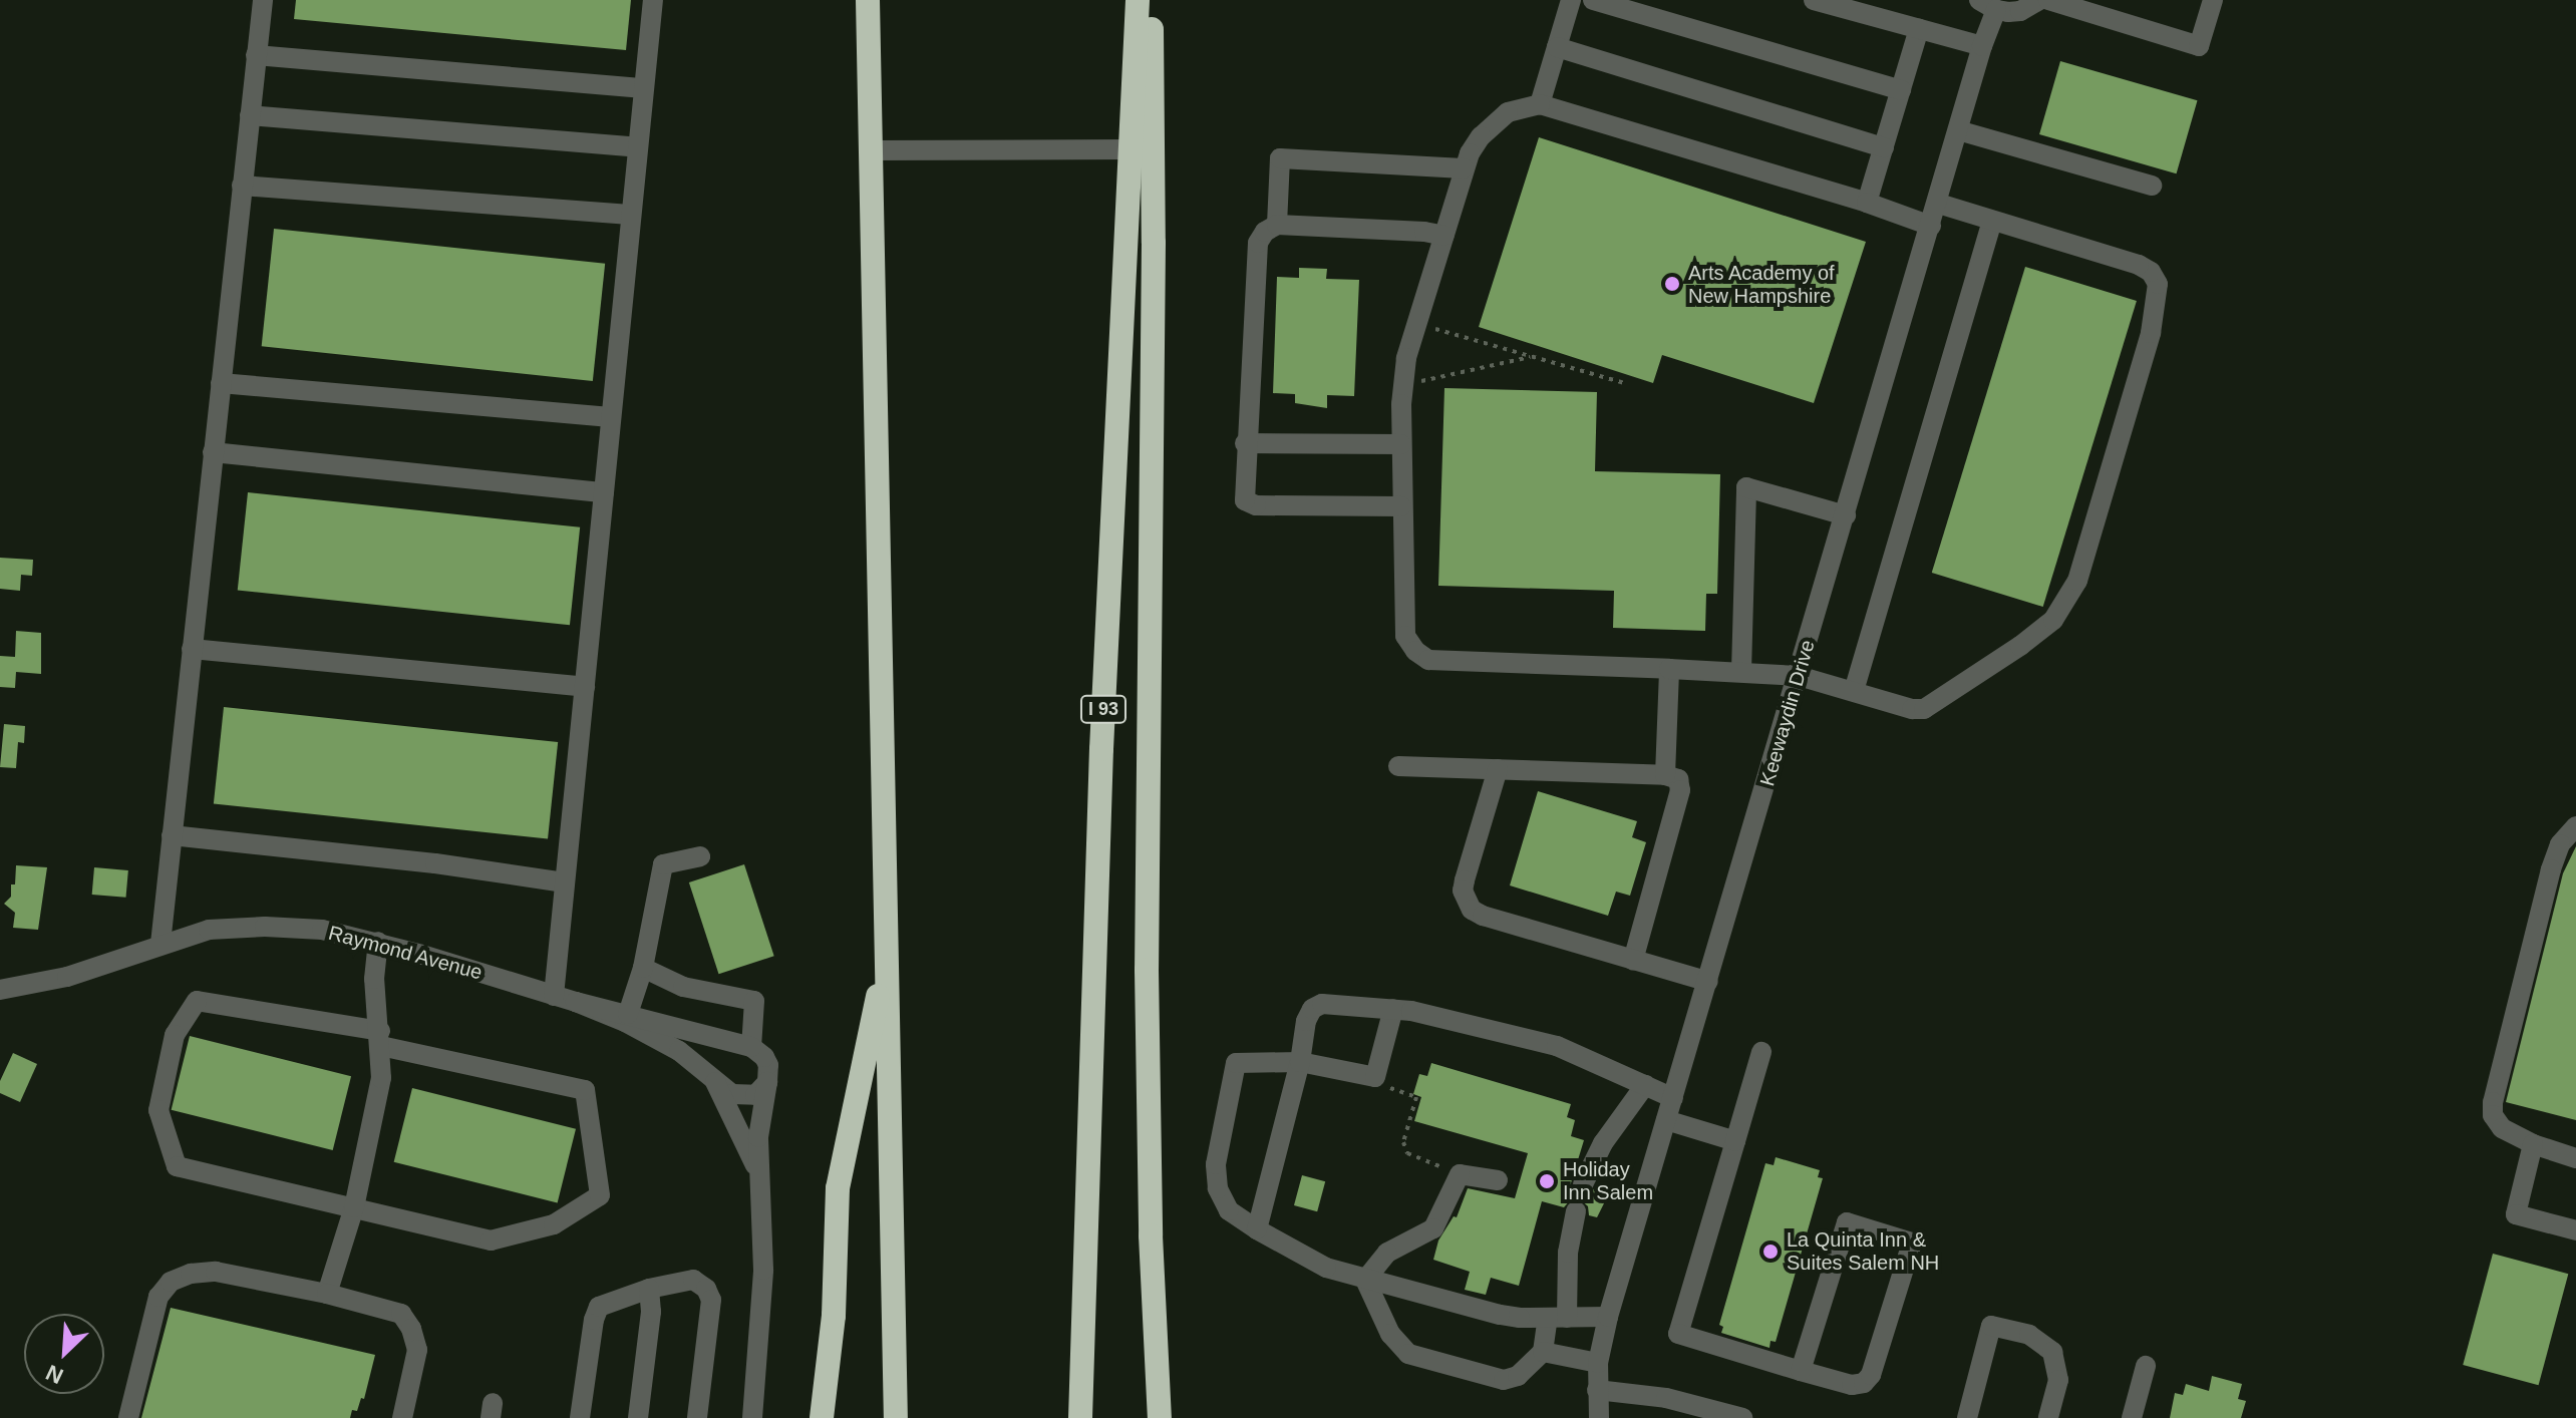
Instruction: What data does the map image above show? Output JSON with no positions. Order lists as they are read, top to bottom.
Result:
{
  "streets": {
    "highway": ["I 93"],
    "street": ["Keewaydin Drive", "Raymond Avenue"]
  },
  "places": ["Arts Academy of New Hampshire", "Holiday Inn Salem", "La Quinta Inn & Suites Salem NH"],
  "north": "bottom left"
}
